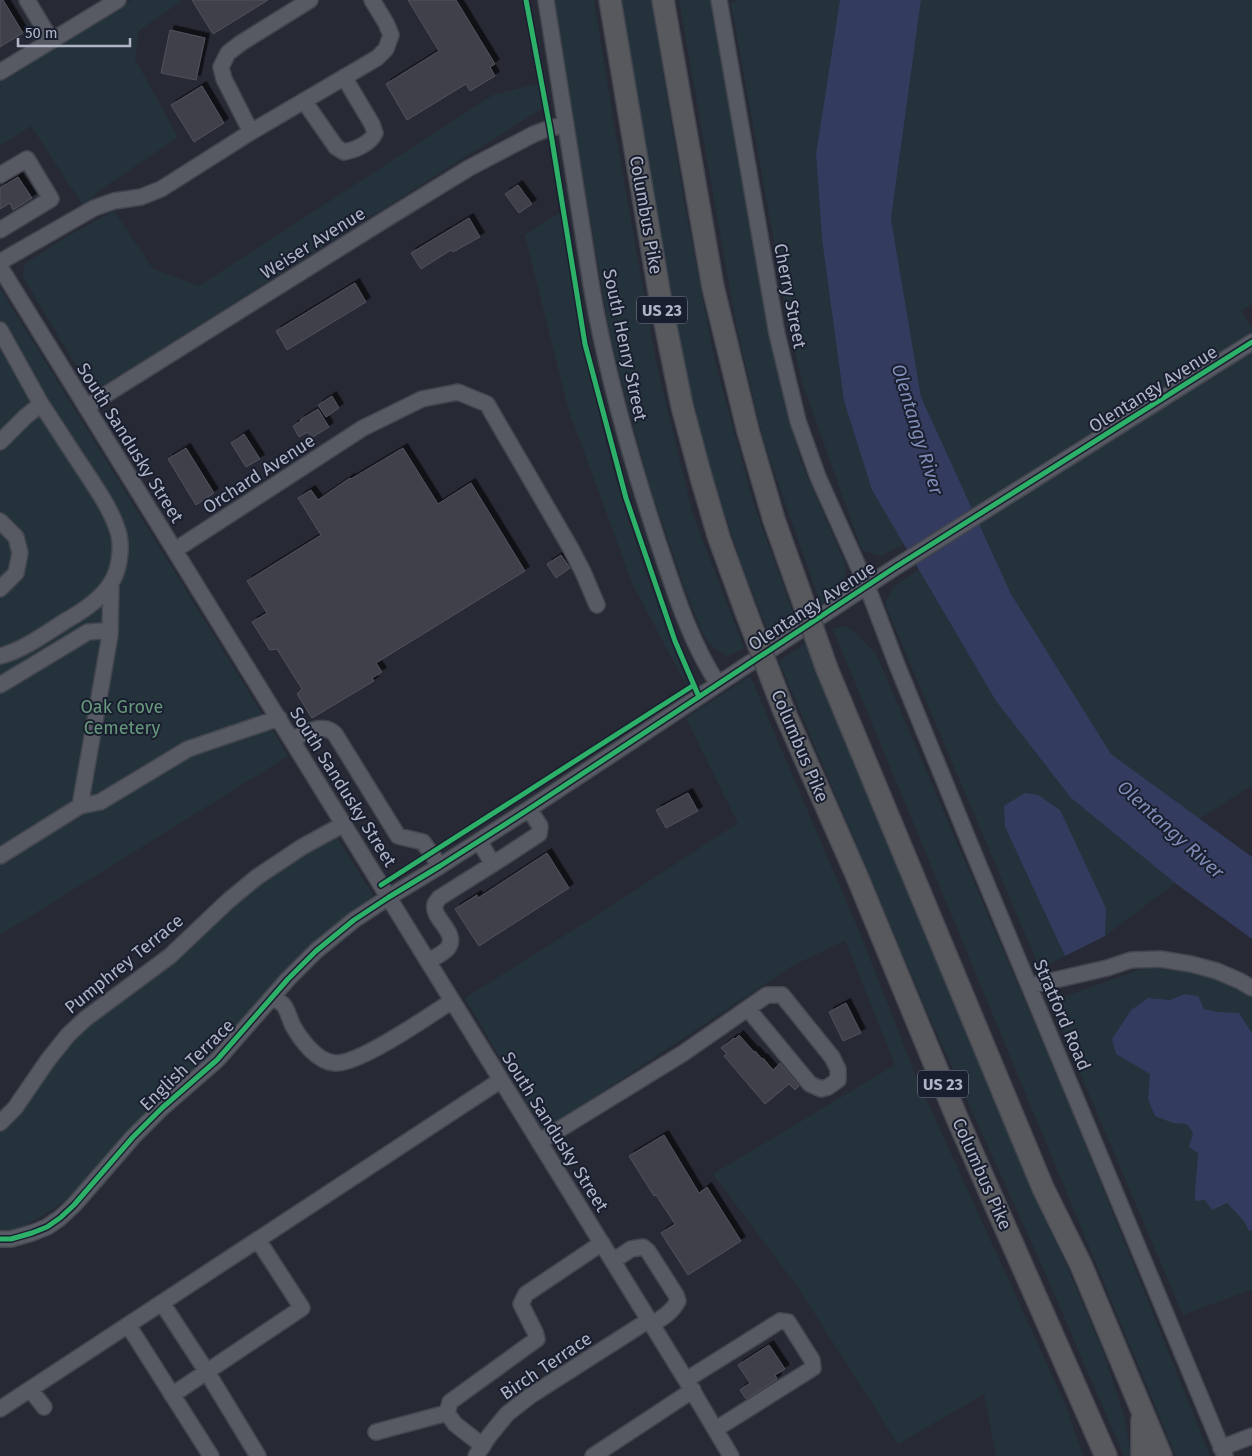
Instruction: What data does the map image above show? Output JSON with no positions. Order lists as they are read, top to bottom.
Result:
{
  "streets": {
    "highway": ["Columbus Pike", "US 23"],
    "street": [
      "Weiser Avenue",
      "Cherry Street",
      "South Henry Street",
      "Olentangy Avenue",
      "South Sandusky Street",
      "Orchard Avenue",
      "Pumphrey Terrace",
      "Stratford Road",
      "English Terrace",
      "Birch Terrace"
    ]
  },
  "crossings": [
    ["Weiser Avenue", "South Henry Street"],
    ["Weiser Avenue", "South Sandusky Street"],
    ["Cherry Street", "Olentangy Avenue"],
    ["Cherry Street", "Stratford Road"],
    ["South Henry Street", "Olentangy Avenue"],
    ["Olentangy Avenue", "South Sandusky Street"],
    ["Olentangy Avenue", "Stratford Road"],
    ["Olentangy Avenue", "English Terrace"],
    ["South Sandusky Street", "Orchard Avenue"],
    ["South Sandusky Street", "Pumphrey Terrace"],
    ["South Sandusky Street", "English Terrace"],
    ["South Sandusky Street", "Birch Terrace"]
  ],
  "water": ["Olentangy River"],
  "parks": ["Oak Grove Cemetery"],
  "scale_bar": "50 m"
}
